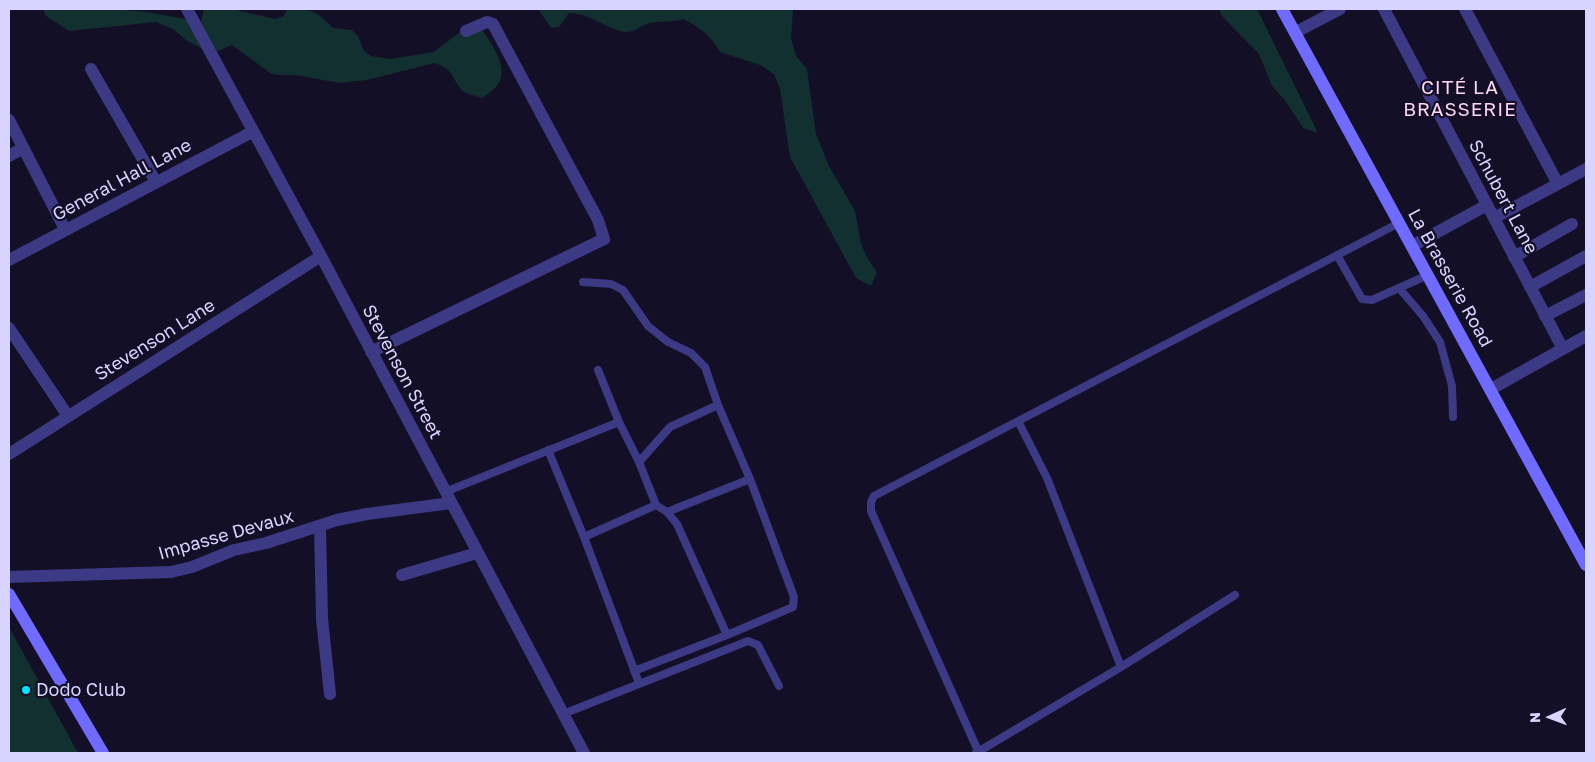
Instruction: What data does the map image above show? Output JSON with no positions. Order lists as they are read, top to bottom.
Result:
{
  "streets": {
    "main road": ["La Brasserie Road"],
    "street": [
      "General Hall Lane",
      "Schubert Lane",
      "Stevenson Lane",
      "Stevenson Street",
      "Impasse Devaux"
    ]
  },
  "crossings": [
    ["General Hall Lane", "Stevenson Street"],
    ["Stevenson Lane", "Stevenson Street"],
    ["Stevenson Street", "Impasse Devaux"]
  ],
  "districts": ["CITÉ LA BRASSERIE"],
  "places": ["Dodo Club"],
  "north": "left"
}
